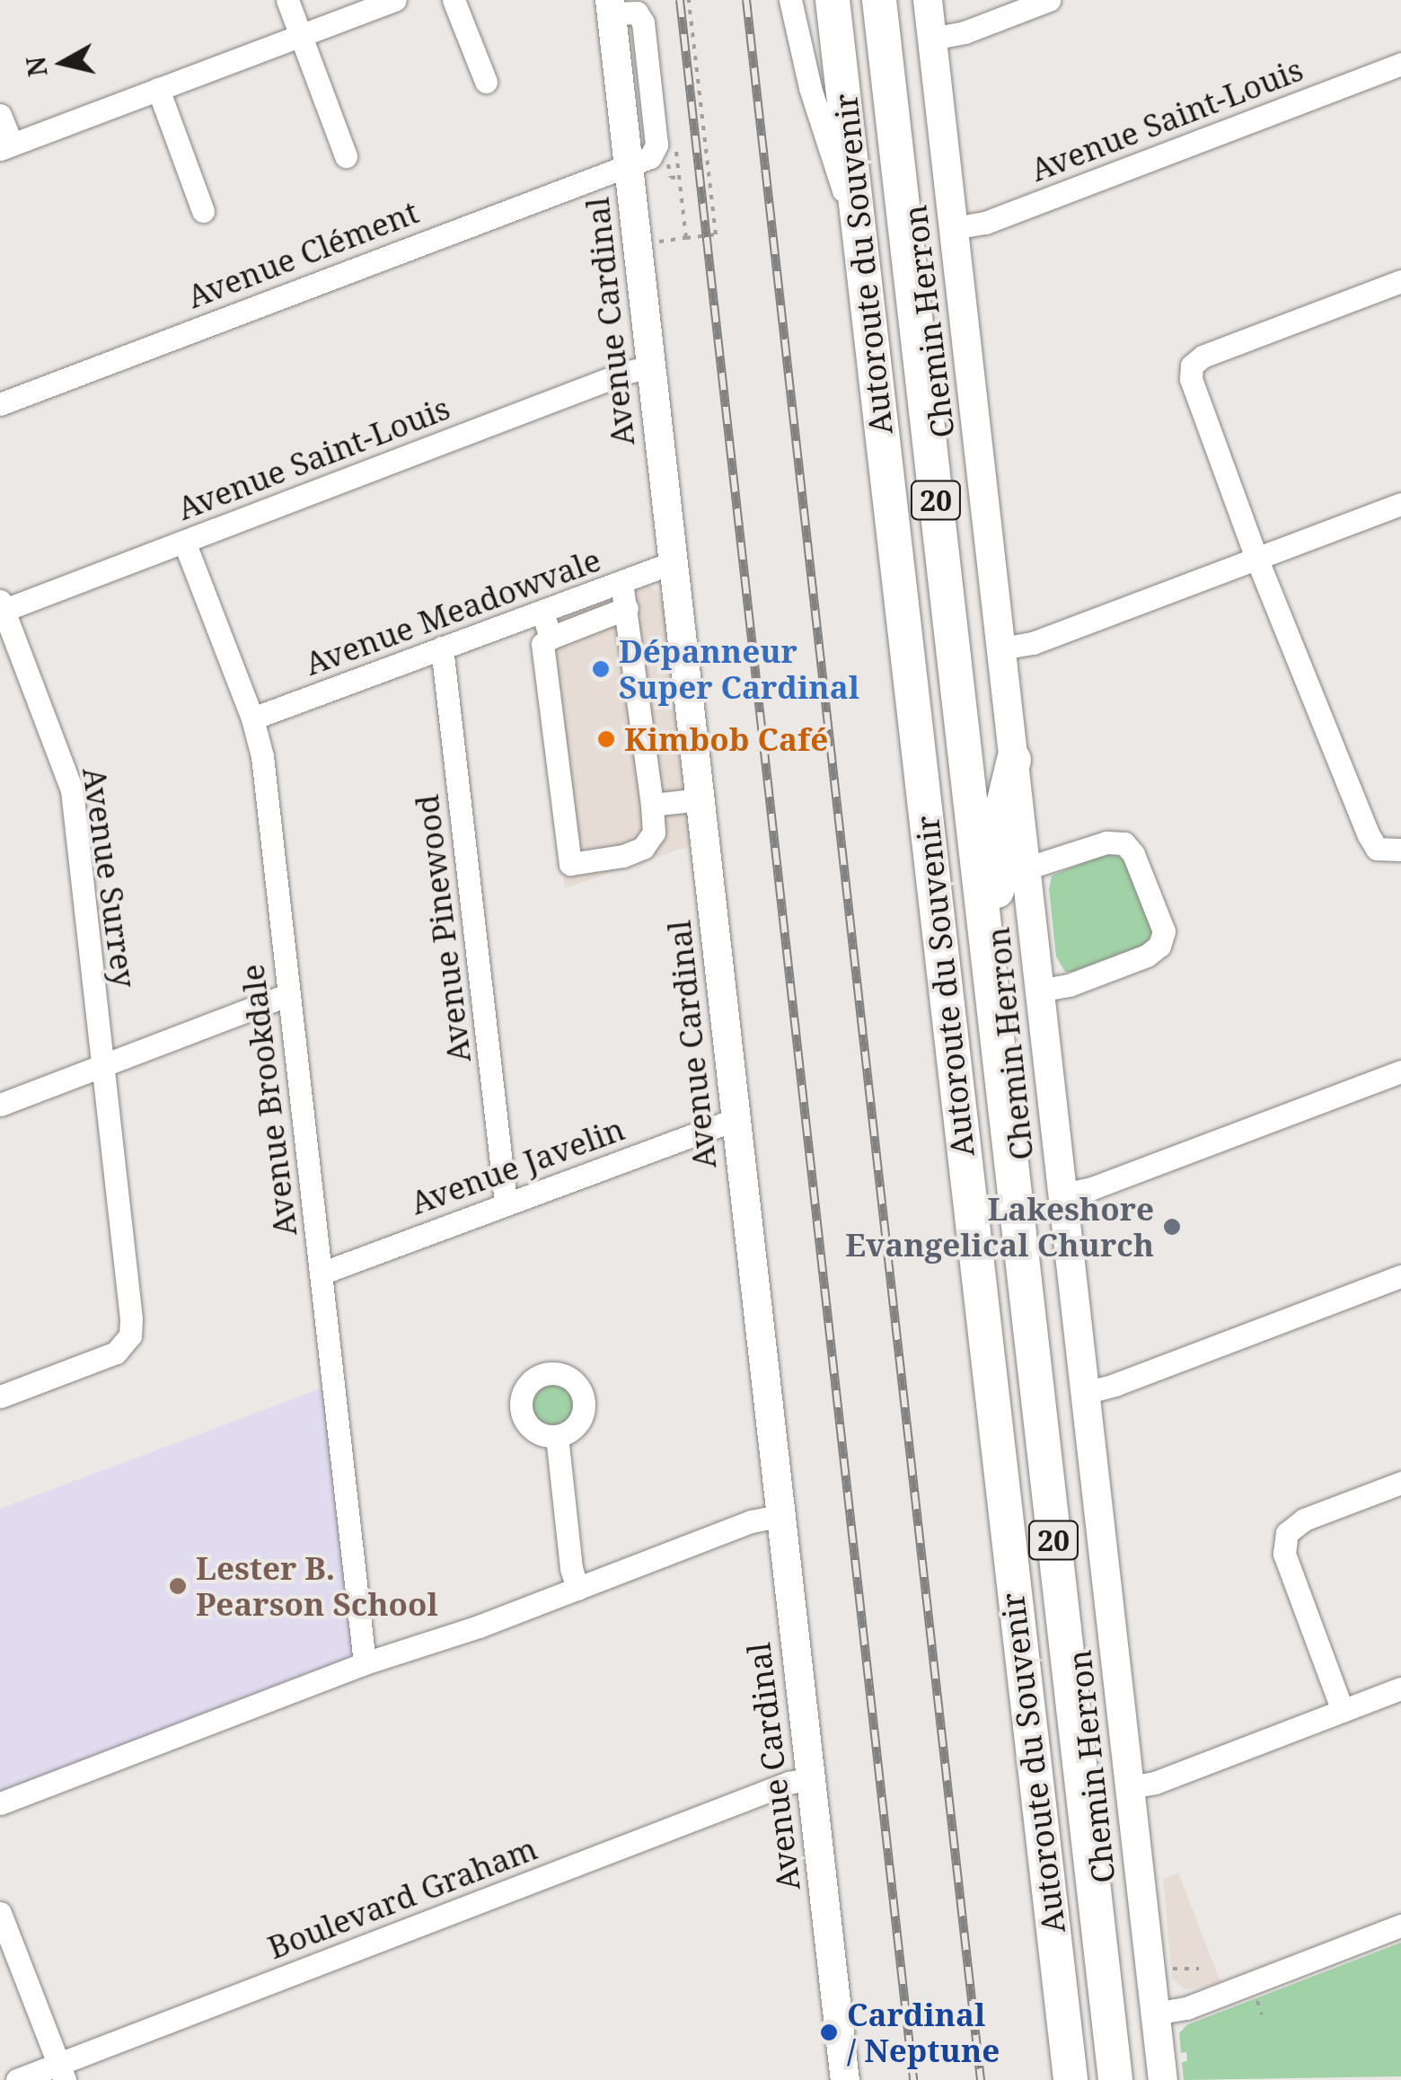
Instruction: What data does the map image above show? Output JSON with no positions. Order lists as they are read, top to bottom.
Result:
{
  "streets": {
    "highway": ["Autoroute du Souvenir", "20"],
    "main road": ["Avenue Cardinal", "Chemin Herron"],
    "street": [
      "Avenue Saint-Louis",
      "Avenue Clément",
      "Avenue Meadowvale",
      "Avenue Surrey",
      "Avenue Pinewood",
      "Avenue Brookdale",
      "Avenue Javelin",
      "Boulevard Graham"
    ]
  },
  "crossings": [
    ["Avenue Saint-Louis", "Avenue Cardinal"],
    ["Avenue Saint-Louis", "Chemin Herron"],
    ["Avenue Saint-Louis", "Avenue Surrey"],
    ["Avenue Saint-Louis", "Avenue Brookdale"],
    ["Avenue Clément", "Avenue Cardinal"],
    ["Avenue Cardinal", "Avenue Meadowvale"],
    ["Avenue Cardinal", "Avenue Javelin"],
    ["Avenue Cardinal", "Boulevard Graham"],
    ["Avenue Meadowvale", "Avenue Pinewood"],
    ["Avenue Meadowvale", "Avenue Brookdale"],
    ["Avenue Pinewood", "Avenue Javelin"],
    ["Avenue Brookdale", "Avenue Javelin"]
  ],
  "places": [
    "Dépanneur Super Cardinal",
    "Kimbob Café",
    "Lakeshore Evangelical Church",
    "Lester B. Pearson School",
    "Cardinal / Neptune"
  ],
  "north": "left"
}
